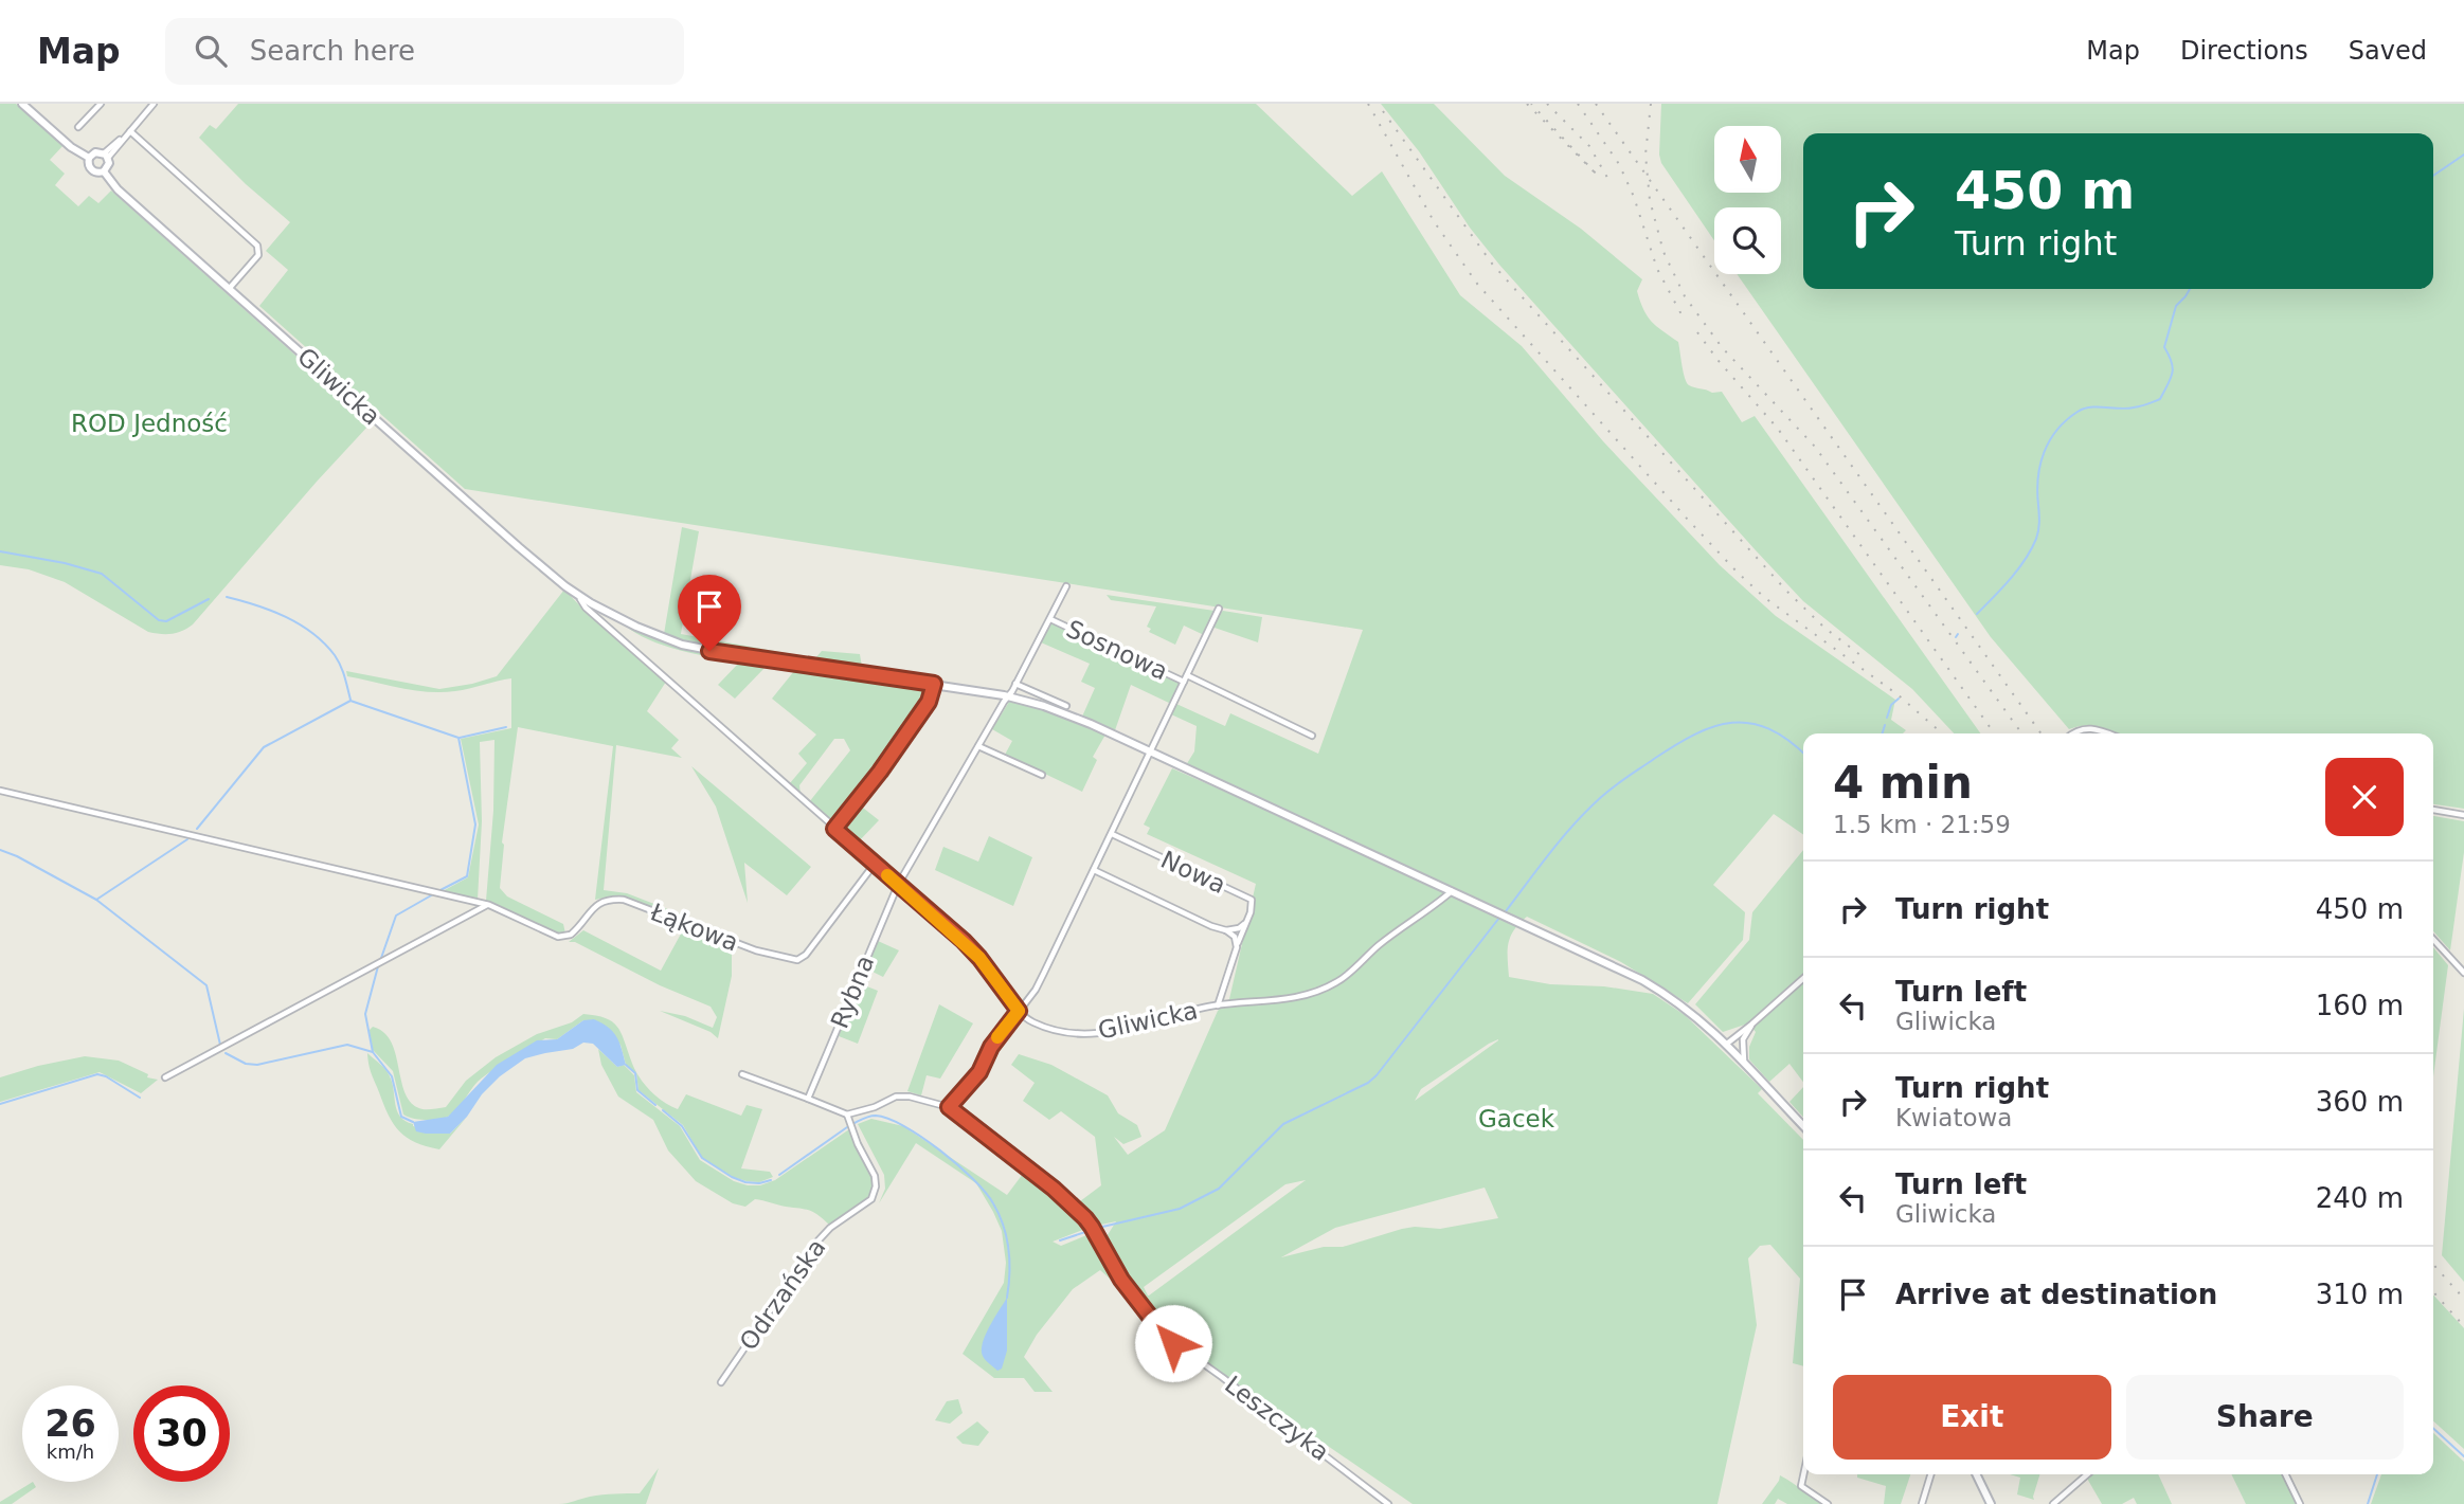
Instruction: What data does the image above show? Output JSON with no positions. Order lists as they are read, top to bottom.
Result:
{
  "streets": {
    "main road": ["Gliwicka"],
    "street": [
      "Sosnowa",
      "Nowa",
      "Łąkowa",
      "Rybna",
      "Odrzańska",
      "Leszczyka"
    ]
  },
  "crossings": [
    ["Gliwicka", "Nowa"],
    ["Gliwicka", "Łąkowa"],
    ["Gliwicka", "Rybna"],
    ["Sosnowa", "Rybna"]
  ],
  "parks": ["ROD Jedność", "Gacek"],
  "north": "top",
  "page": {
    "header": "Map",
    "search": "Search here",
    "nav": ["Map", "Directions", "Saved"],
    "turn": ["450 m", "Turn right"],
    "heading": ["4 min", "1.5 km · 21:59"],
    "list": [
      {
        "name": "Turn right",
        "value": "450 m"
      },
      {
        "name": "Turn left",
        "note": "Gliwicka",
        "value": "160 m"
      },
      {
        "name": "Turn right",
        "note": "Kwiatowa",
        "value": "360 m"
      },
      {
        "name": "Turn left",
        "note": "Gliwicka",
        "value": "240 m"
      },
      {
        "name": "Arrive at destination",
        "value": "310 m"
      }
    ],
    "buttons": ["Exit", "Share"],
    "speed": "26 km/h",
    "limit": "30"
  }
}
